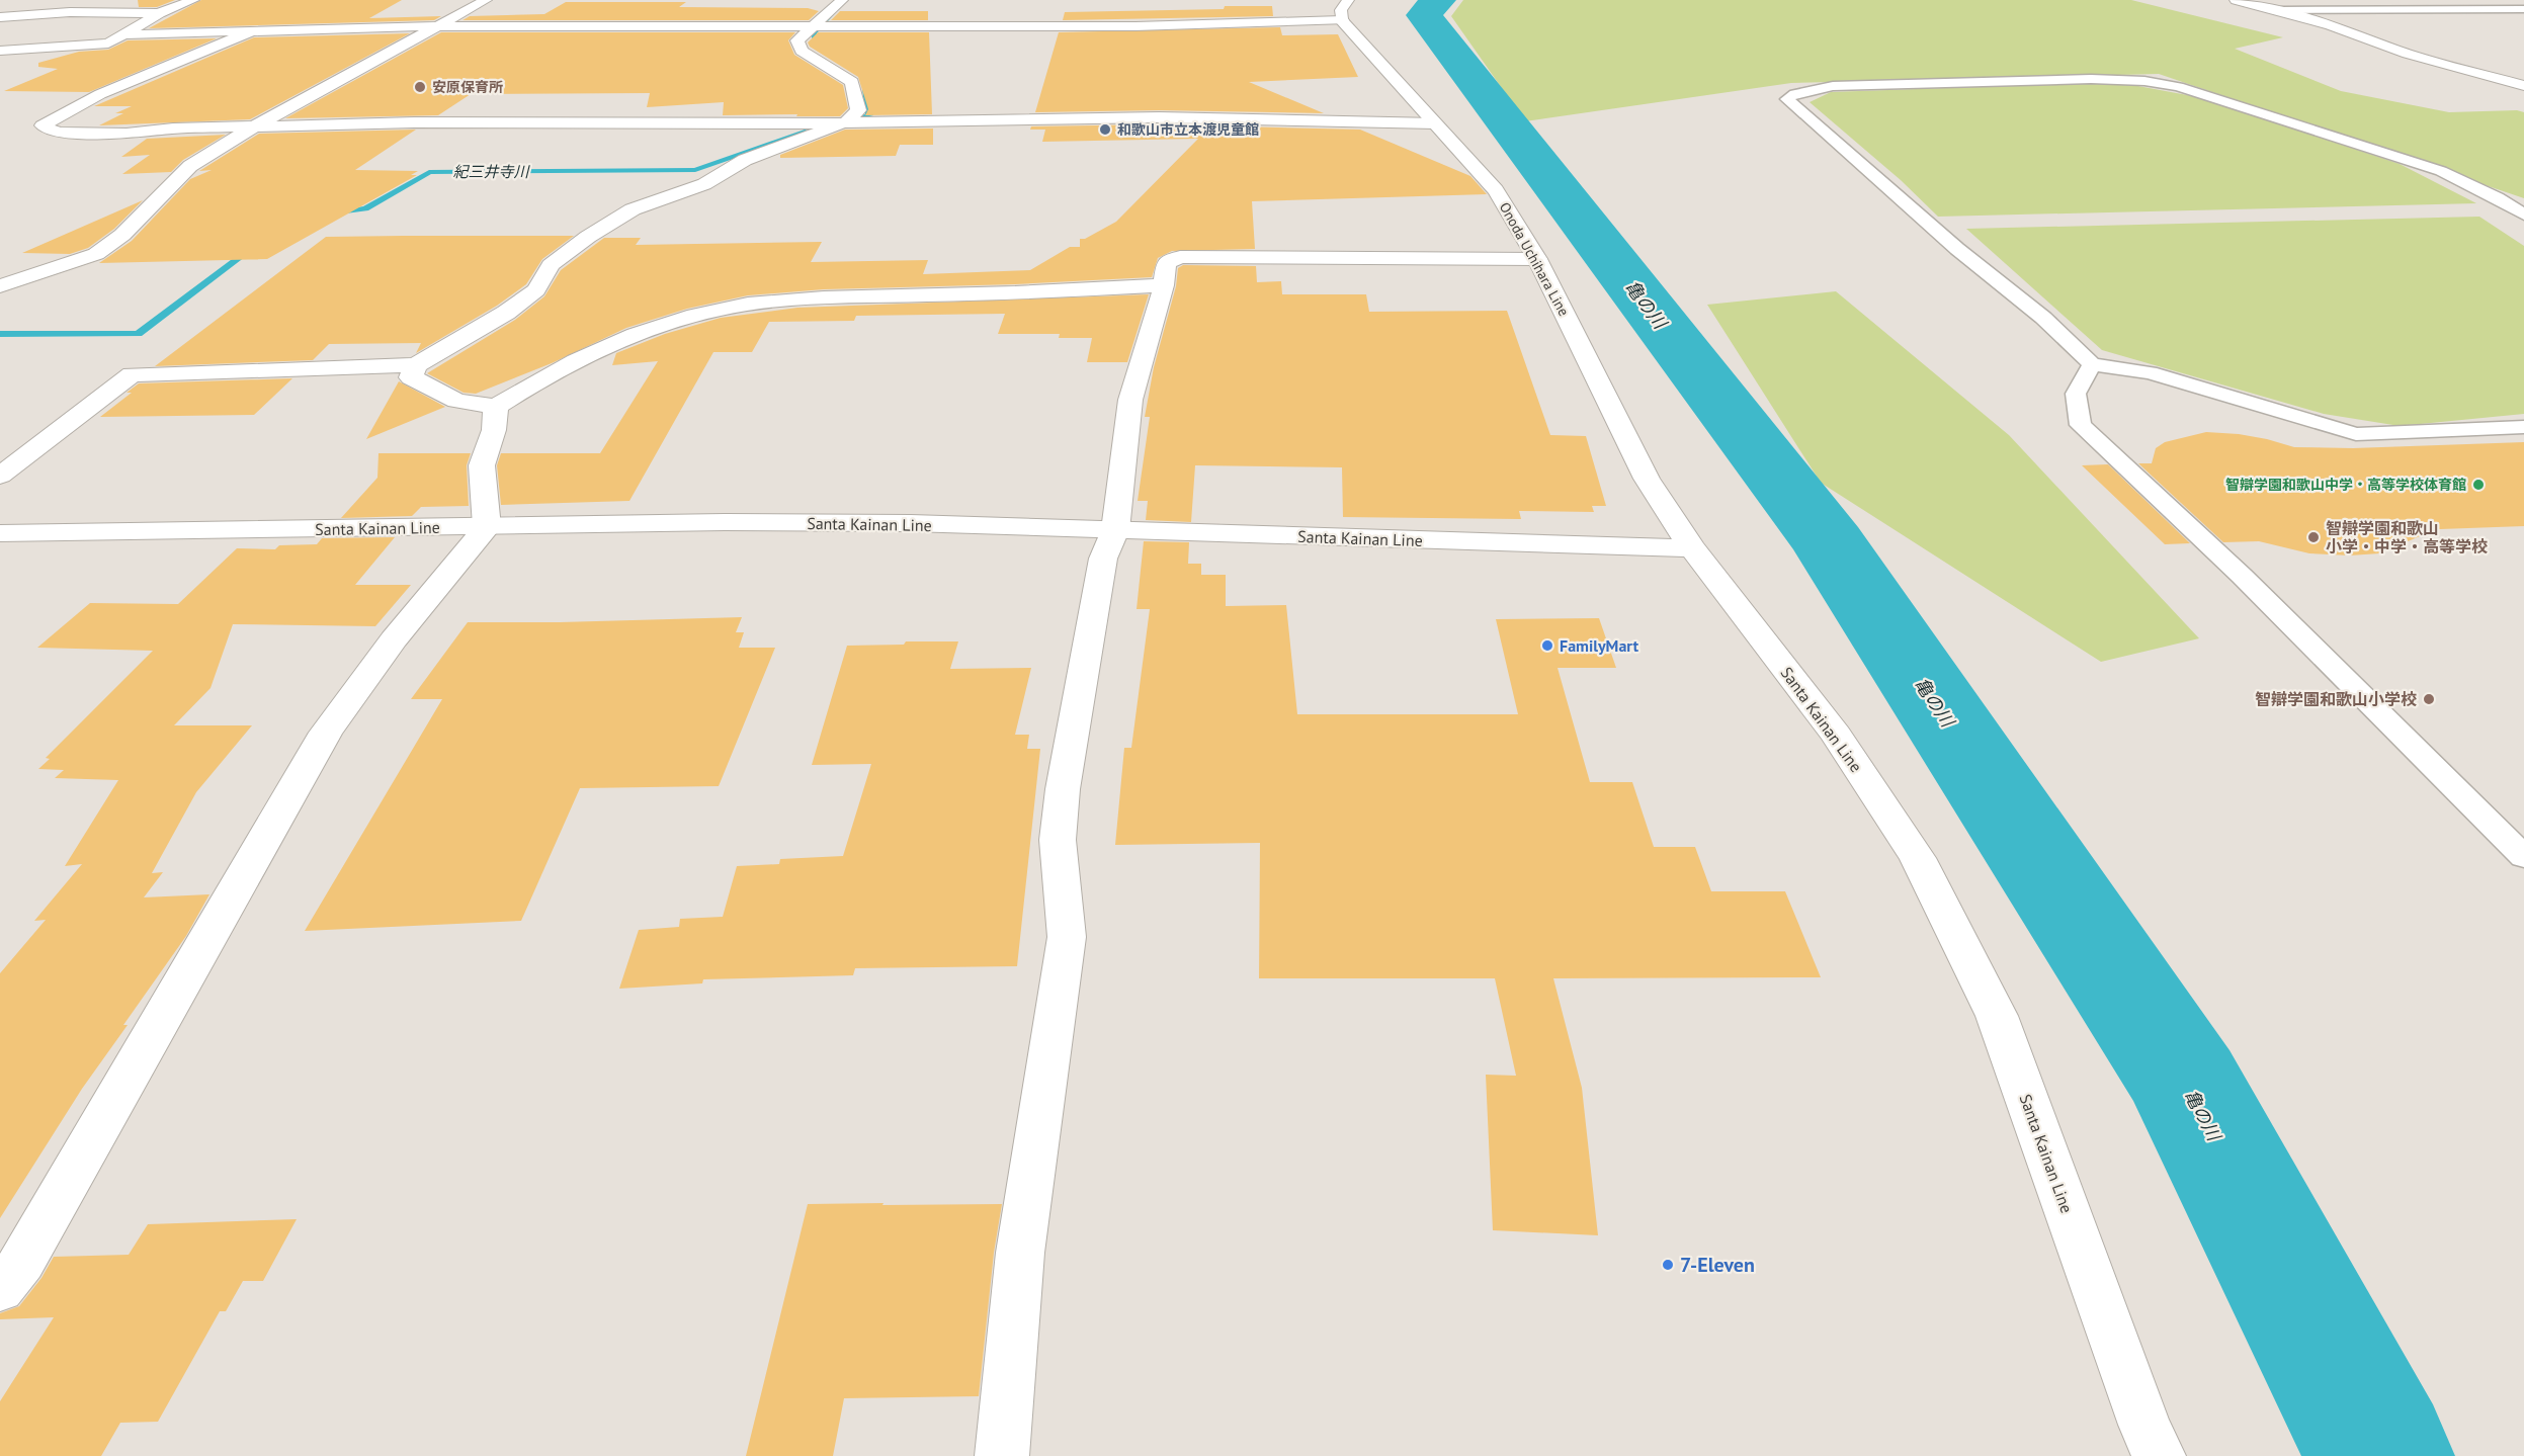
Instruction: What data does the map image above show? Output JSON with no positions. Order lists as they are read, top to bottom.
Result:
{
  "streets": {
    "street": ["Onoda Uchihara Line", "Santa Kainan Line"]
  },
  "crossings": [
    ["Onoda Uchihara Line", "Santa Kainan Line"]
  ],
  "water": ["紀三井寺川", "亀の川"],
  "places": [
    "安原保育所",
    "和歌山市立本渡児童館",
    "智辯学園和歌山中学・高等学校体育館",
    "智辯学園和歌山 小学・中学・高等学校",
    "FamilyMart",
    "智辯学園和歌山小学校",
    "7-Eleven"
  ]
}
